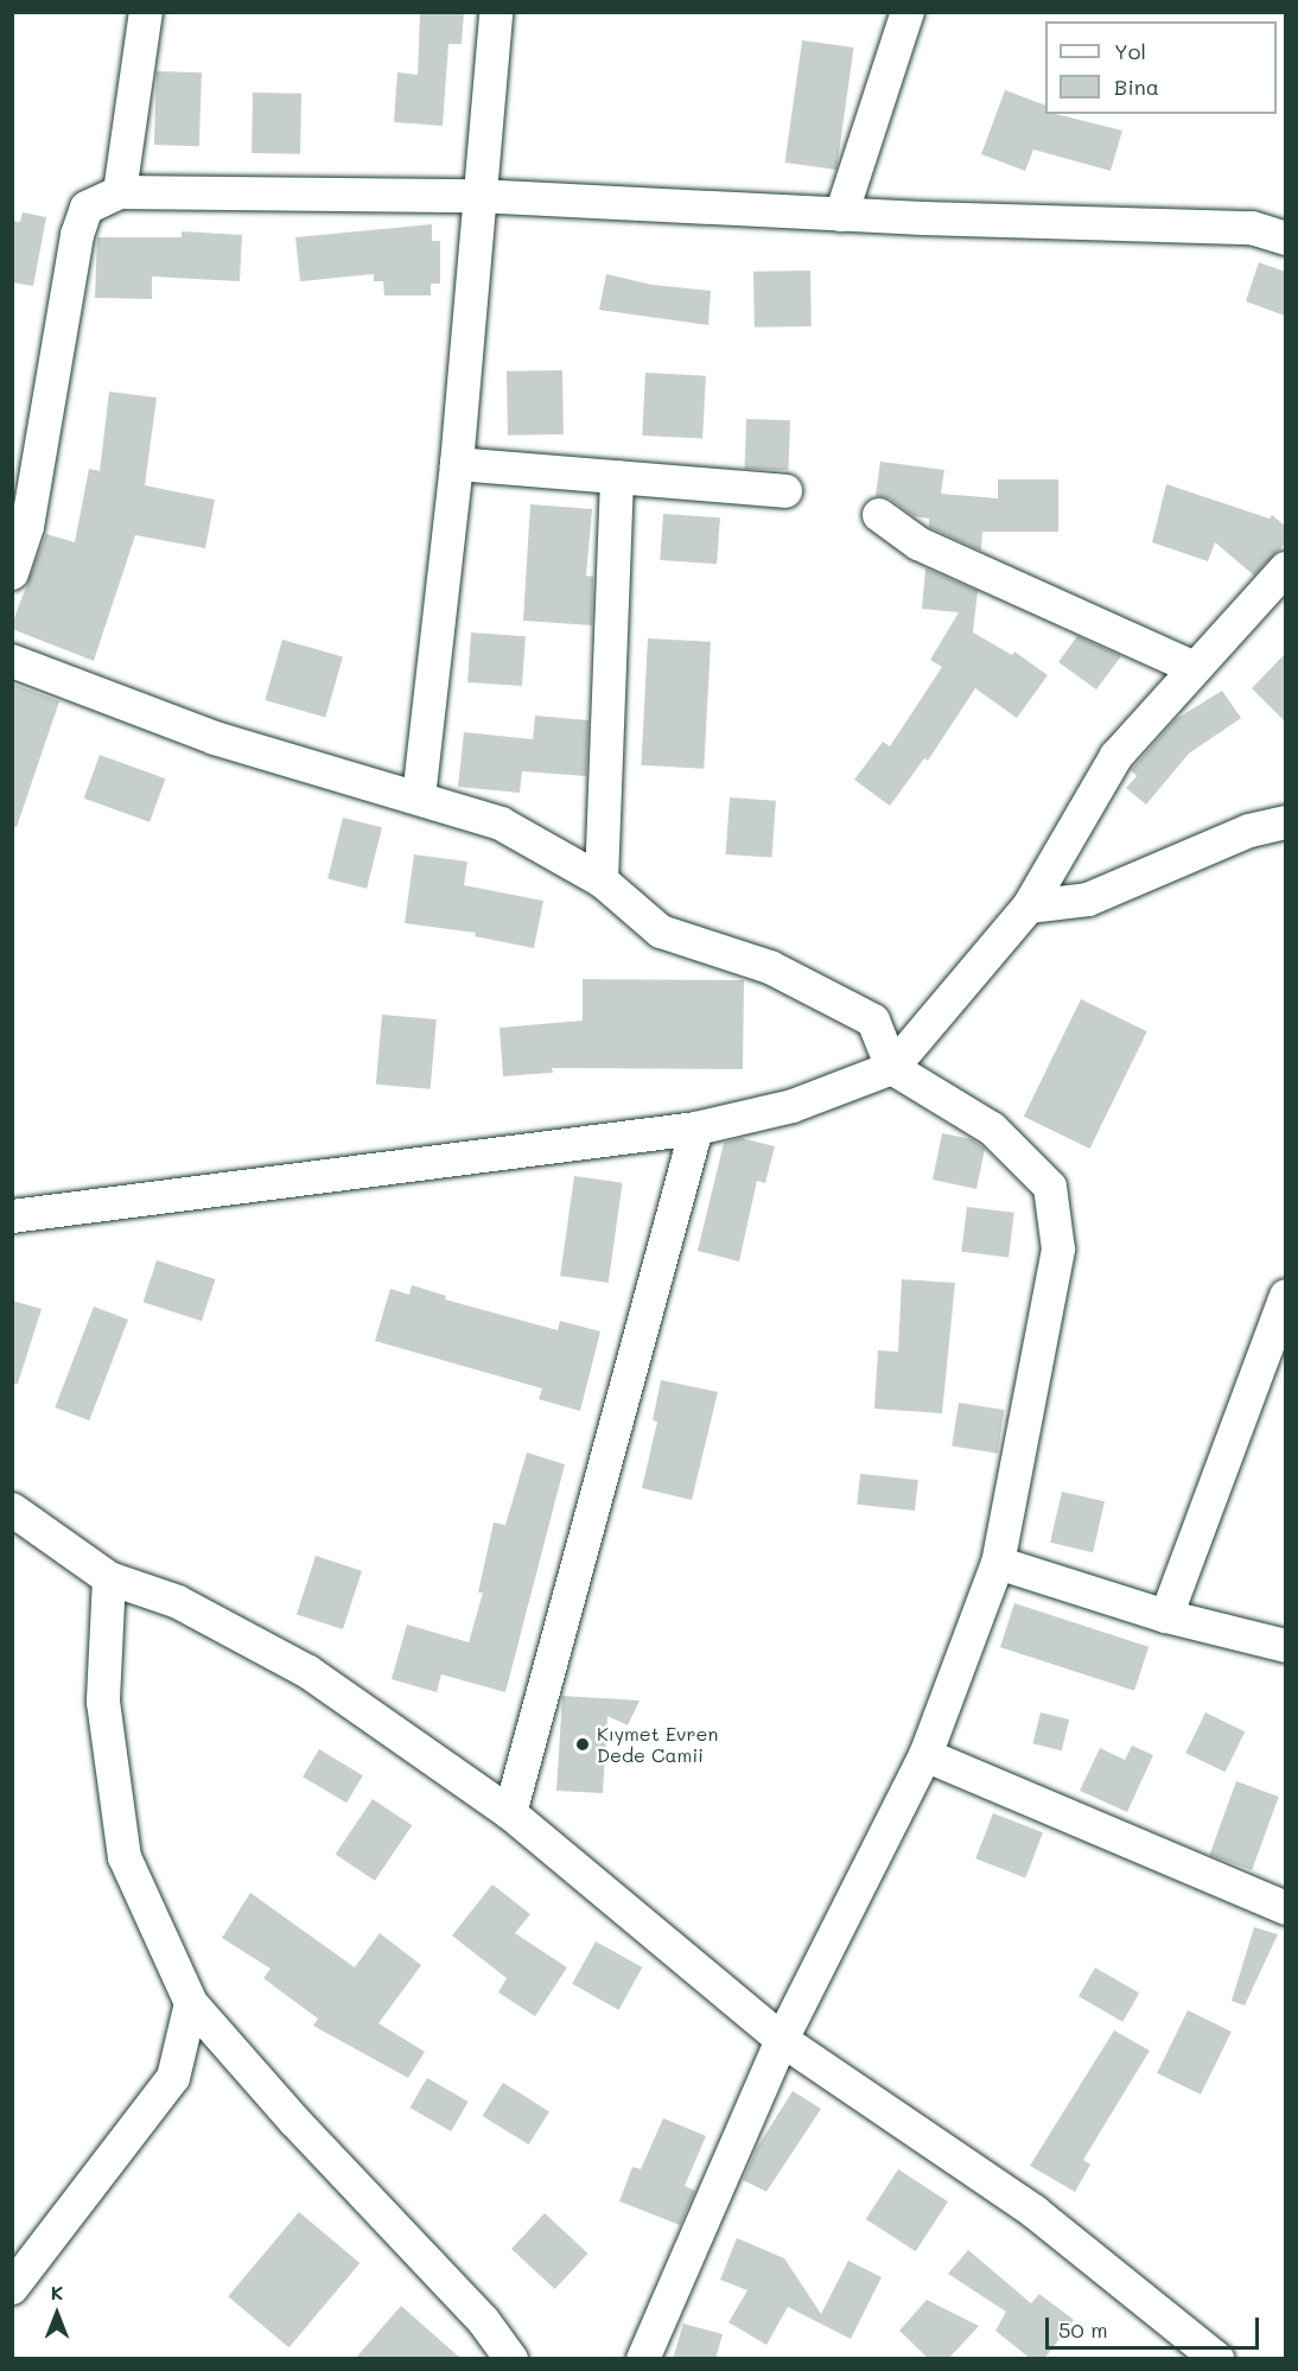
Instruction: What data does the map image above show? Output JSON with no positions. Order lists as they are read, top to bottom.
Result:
{
  "places": ["Kıymet Evren Dede Camii"],
  "legend": ["Yol", "Bina"],
  "scale_bar": "50 m",
  "north": "top"
}
